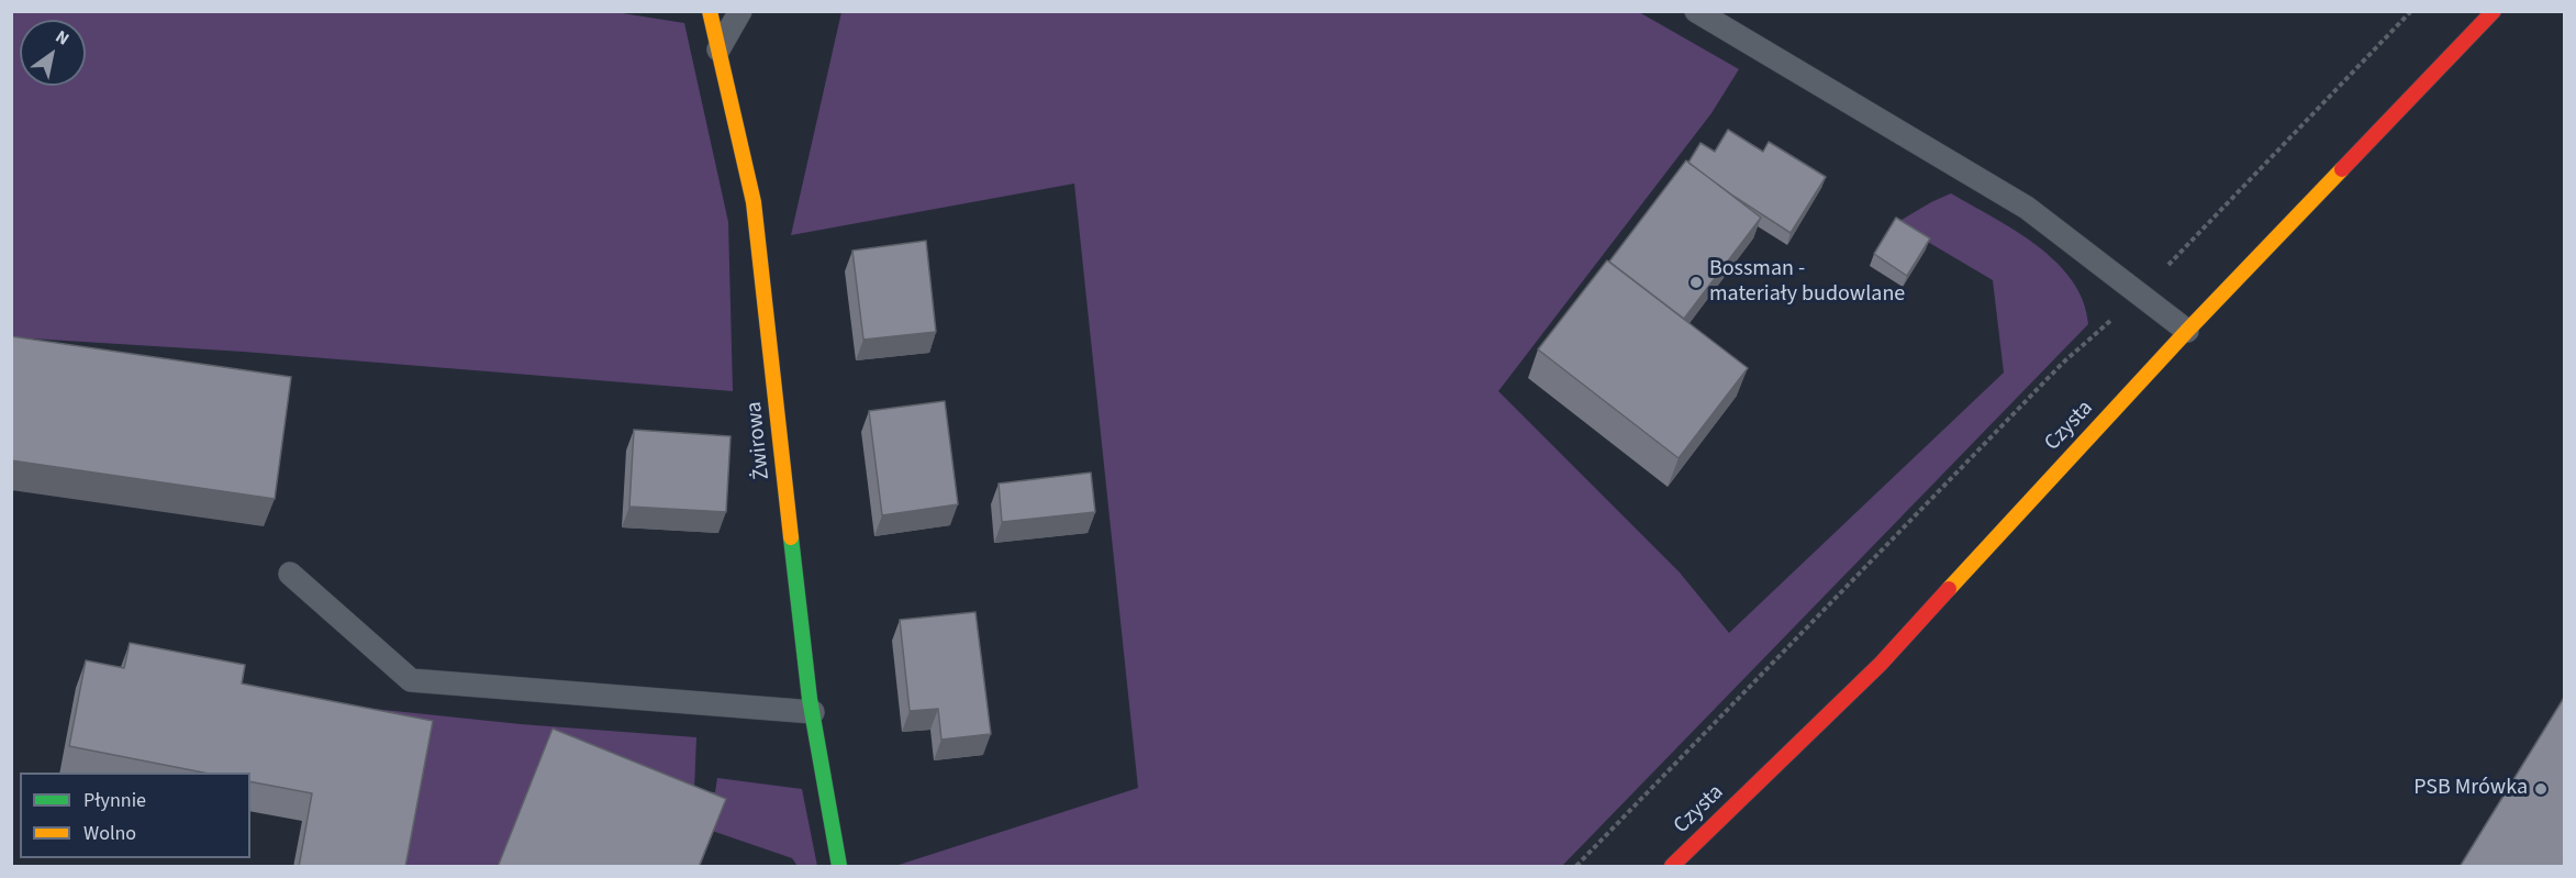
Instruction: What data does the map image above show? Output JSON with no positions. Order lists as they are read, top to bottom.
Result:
{
  "streets": {
    "main road": ["Czysta", "Żwirowa"]
  },
  "places": ["Bossman - materiały budowlane", "PSB Mrówka"],
  "legend": ["Płynnie", "Wolno"],
  "north": "top right"
}
